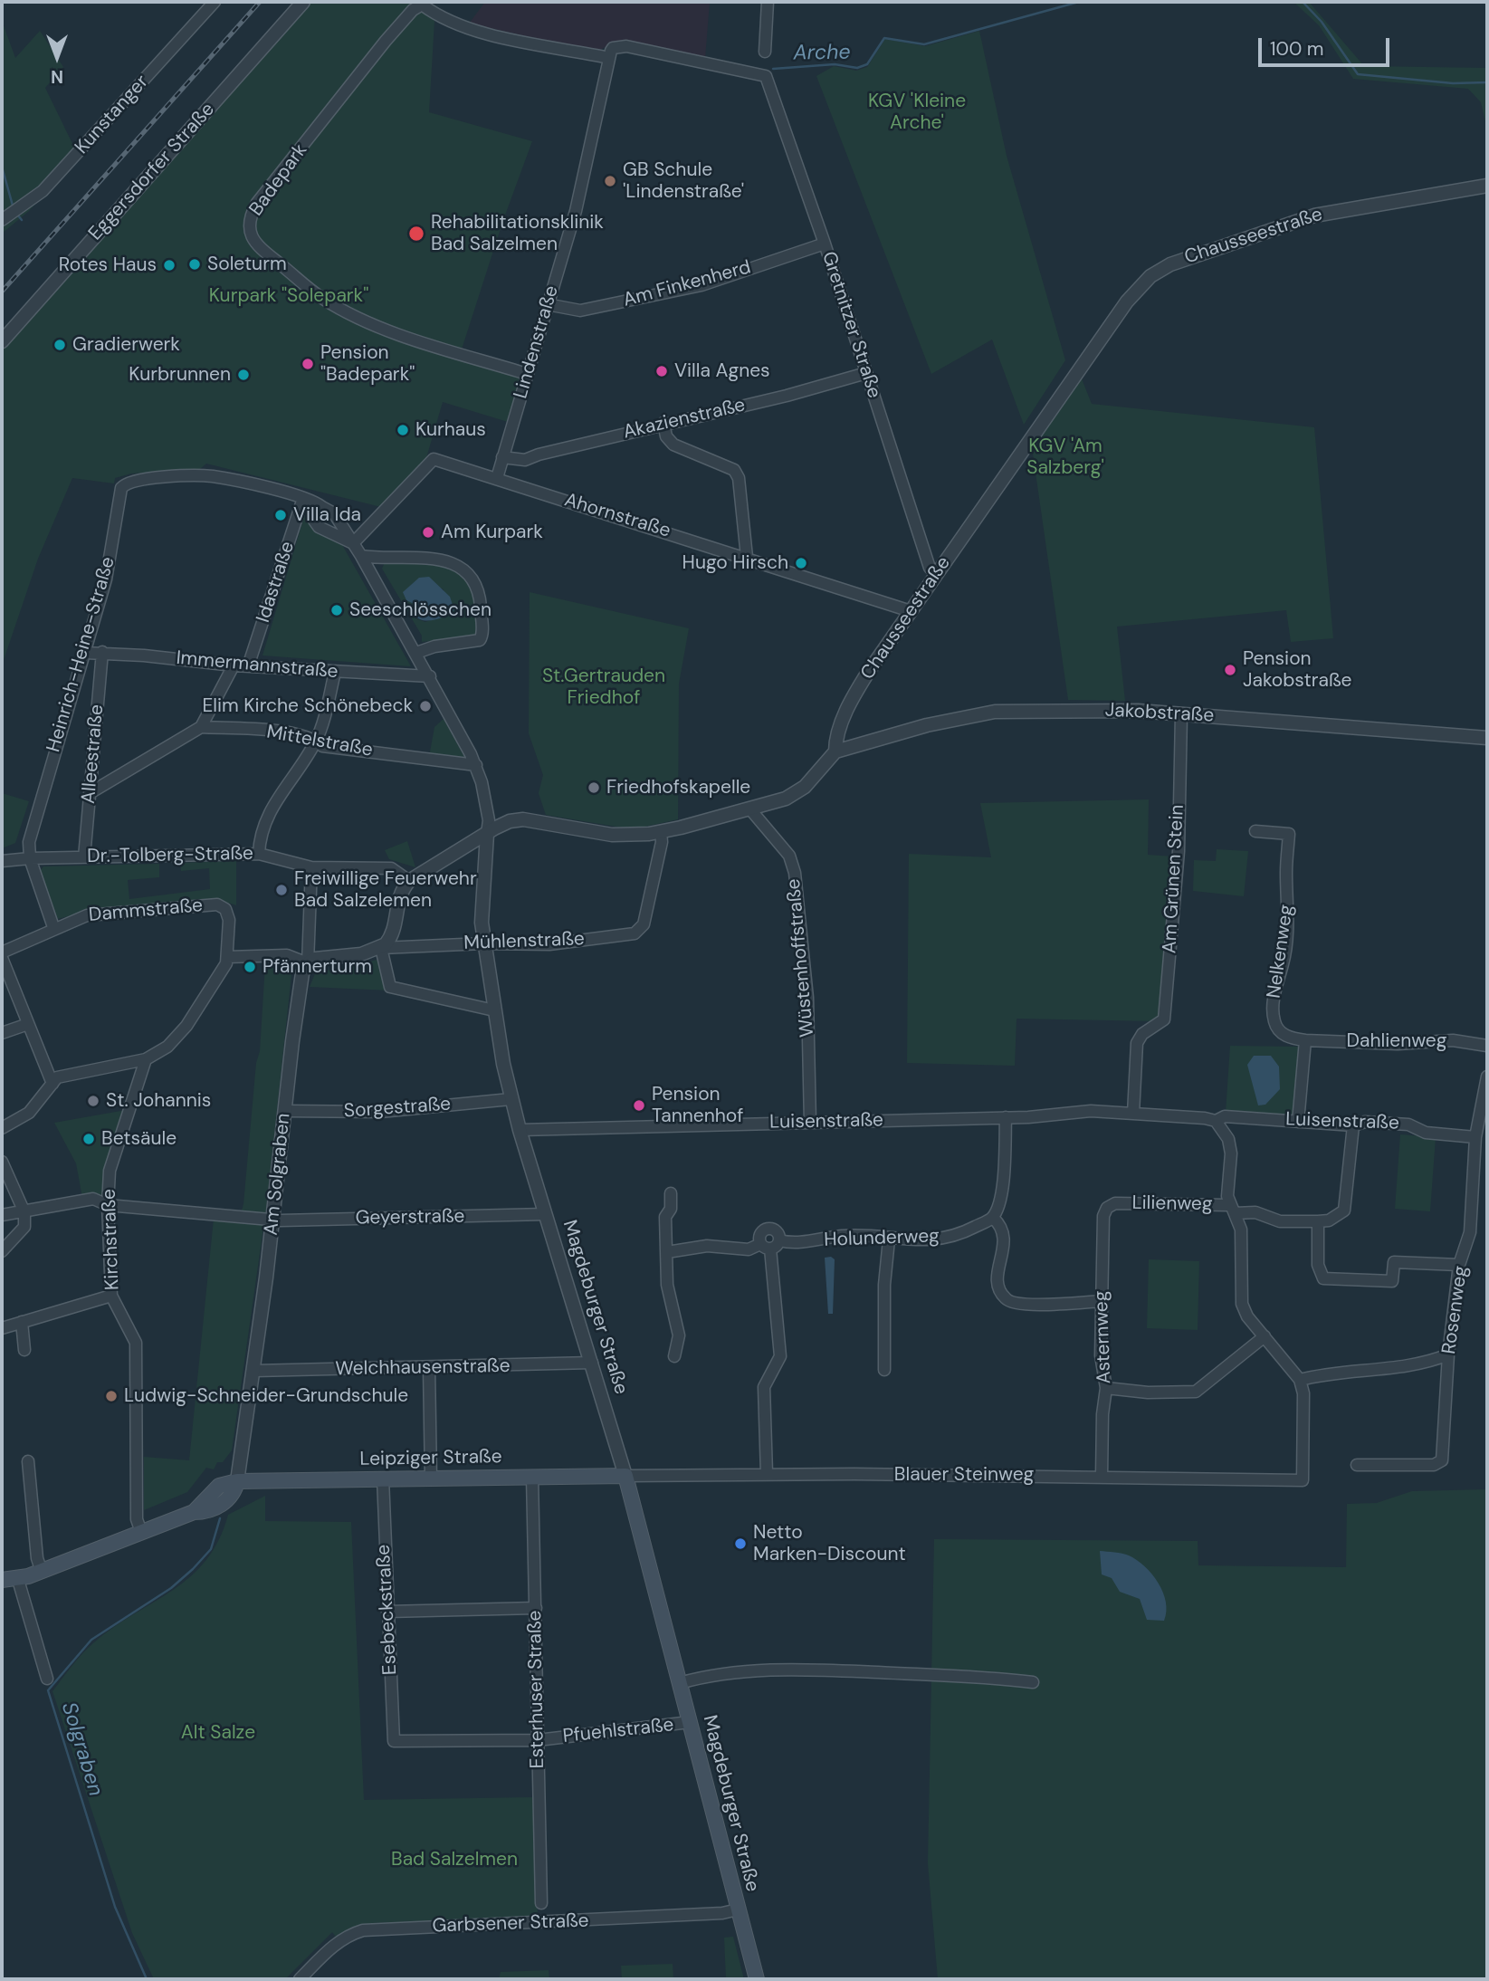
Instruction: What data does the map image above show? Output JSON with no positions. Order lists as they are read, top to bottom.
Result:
{
  "streets": {
    "main road": ["Magdeburger Straße", "Leipziger Straße"],
    "street": [
      "Kunstanger",
      "Eggersdorfer Straße",
      "Badepark",
      "Chausseestraße",
      "Am Finkenherd",
      "Gretnitzer Straße",
      "Lindenstraße",
      "Akazienstraße",
      "Ahornstraße",
      "Idastraße",
      "Heinrich-Heine-Straße",
      "Immermannstraße",
      "Jakobstraße",
      "Mittelstraße",
      "Alleestraße",
      "Dr.-Tolberg-Straße",
      "Am Grünen Stein",
      "Dammstraße",
      "Mühlenstraße",
      "Nelkenweg",
      "Wüstenhoffstraße",
      "Dahlienweg",
      "Sorgestraße",
      "Luisenstraße",
      "Am Solgraben",
      "Lilienweg",
      "Geyerstraße",
      "Holunderweg",
      "Kirchstraße",
      "Rosenweg",
      "Asternweg",
      "Welchhausenstraße",
      "Blauer Steinweg",
      "Esebeckstraße",
      "Esterhuser Straße",
      "Pfuehlstraße",
      "Garbsener Straße"
    ]
  },
  "crossings": [
    ["Badepark", "Lindenstraße"],
    ["Chausseestraße", "Gretnitzer Straße"],
    ["Chausseestraße", "Ahornstraße"],
    ["Chausseestraße", "Jakobstraße"],
    ["Chausseestraße", "Dr.-Tolberg-Straße"],
    ["Chausseestraße", "Mühlenstraße"],
    ["Chausseestraße", "Wüstenhoffstraße"],
    ["Chausseestraße", "Magdeburger Straße"],
    ["Am Finkenherd", "Gretnitzer Straße"],
    ["Am Finkenherd", "Lindenstraße"],
    ["Gretnitzer Straße", "Lindenstraße"],
    ["Gretnitzer Straße", "Akazienstraße"],
    ["Lindenstraße", "Akazienstraße"],
    ["Lindenstraße", "Ahornstraße"],
    ["Ahornstraße", "Magdeburger Straße"],
    ["Idastraße", "Heinrich-Heine-Straße"],
    ["Idastraße", "Immermannstraße"],
    ["Heinrich-Heine-Straße", "Immermannstraße"],
    ["Heinrich-Heine-Straße", "Dr.-Tolberg-Straße"],
    ["Heinrich-Heine-Straße", "Dammstraße"],
    ["Heinrich-Heine-Straße", "Magdeburger Straße"],
    ["Immermannstraße", "Alleestraße"],
    ["Immermannstraße", "Magdeburger Straße"],
    ["Jakobstraße", "Am Grünen Stein"],
    ["Mittelstraße", "Magdeburger Straße"],
    ["Alleestraße", "Dr.-Tolberg-Straße"],
    ["Dr.-Tolberg-Straße", "Am Solgraben"],
    ["Am Grünen Stein", "Luisenstraße"],
    ["Mühlenstraße", "Magdeburger Straße"],
    ["Nelkenweg", "Dahlienweg"],
    ["Wüstenhoffstraße", "Luisenstraße"],
    ["Sorgestraße", "Am Solgraben"],
    ["Sorgestraße", "Magdeburger Straße"],
    ["Luisenstraße", "Magdeburger Straße"],
    ["Luisenstraße", "Rosenweg"],
    ["Am Solgraben", "Geyerstraße"],
    ["Am Solgraben", "Welchhausenstraße"],
    ["Am Solgraben", "Leipziger Straße"],
    ["Lilienweg", "Asternweg"],
    ["Geyerstraße", "Kirchstraße"],
    ["Geyerstraße", "Magdeburger Straße"],
    ["Kirchstraße", "Leipziger Straße"],
    ["Magdeburger Straße", "Welchhausenstraße"],
    ["Magdeburger Straße", "Leipziger Straße"],
    ["Magdeburger Straße", "Blauer Steinweg"],
    ["Magdeburger Straße", "Pfuehlstraße"],
    ["Magdeburger Straße", "Garbsener Straße"],
    ["Asternweg", "Blauer Steinweg"],
    ["Leipziger Straße", "Blauer Steinweg"],
    ["Leipziger Straße", "Esebeckstraße"],
    ["Leipziger Straße", "Esterhuser Straße"],
    ["Esebeckstraße", "Pfuehlstraße"],
    ["Esterhuser Straße", "Pfuehlstraße"]
  ],
  "water": ["Arche", "Solgraben"],
  "parks": [
    "KGV 'Kleine Arche'",
    "Kurpark \"Solepark\"",
    "KGV 'Am Salzberg'",
    "St.Gertrauden Friedhof",
    "Alt Salze",
    "Bad Salzelmen"
  ],
  "places": [
    "GB Schule 'Lindenstraße'",
    "Rehabilitationsklinik Bad Salzelmen",
    "Soleturm",
    "Rotes Haus",
    "Gradierwerk",
    "Pension \"Badepark\"",
    "Villa Agnes",
    "Kurbrunnen",
    "Kurhaus",
    "Villa Ida",
    "Am Kurpark",
    "Hugo Hirsch",
    "Seeschlösschen",
    "Pension Jakobstraße",
    "Elim Kirche Schönebeck",
    "Friedhofskapelle",
    "Freiwillige Feuerwehr Bad Salzelemen",
    "Pfännerturm",
    "St. Johannis",
    "Pension Tannenhof",
    "Betsäule",
    "Ludwig-Schneider-Grundschule",
    "Netto Marken-Discount"
  ],
  "scale_bar": "100 m",
  "north": "bottom"
}
